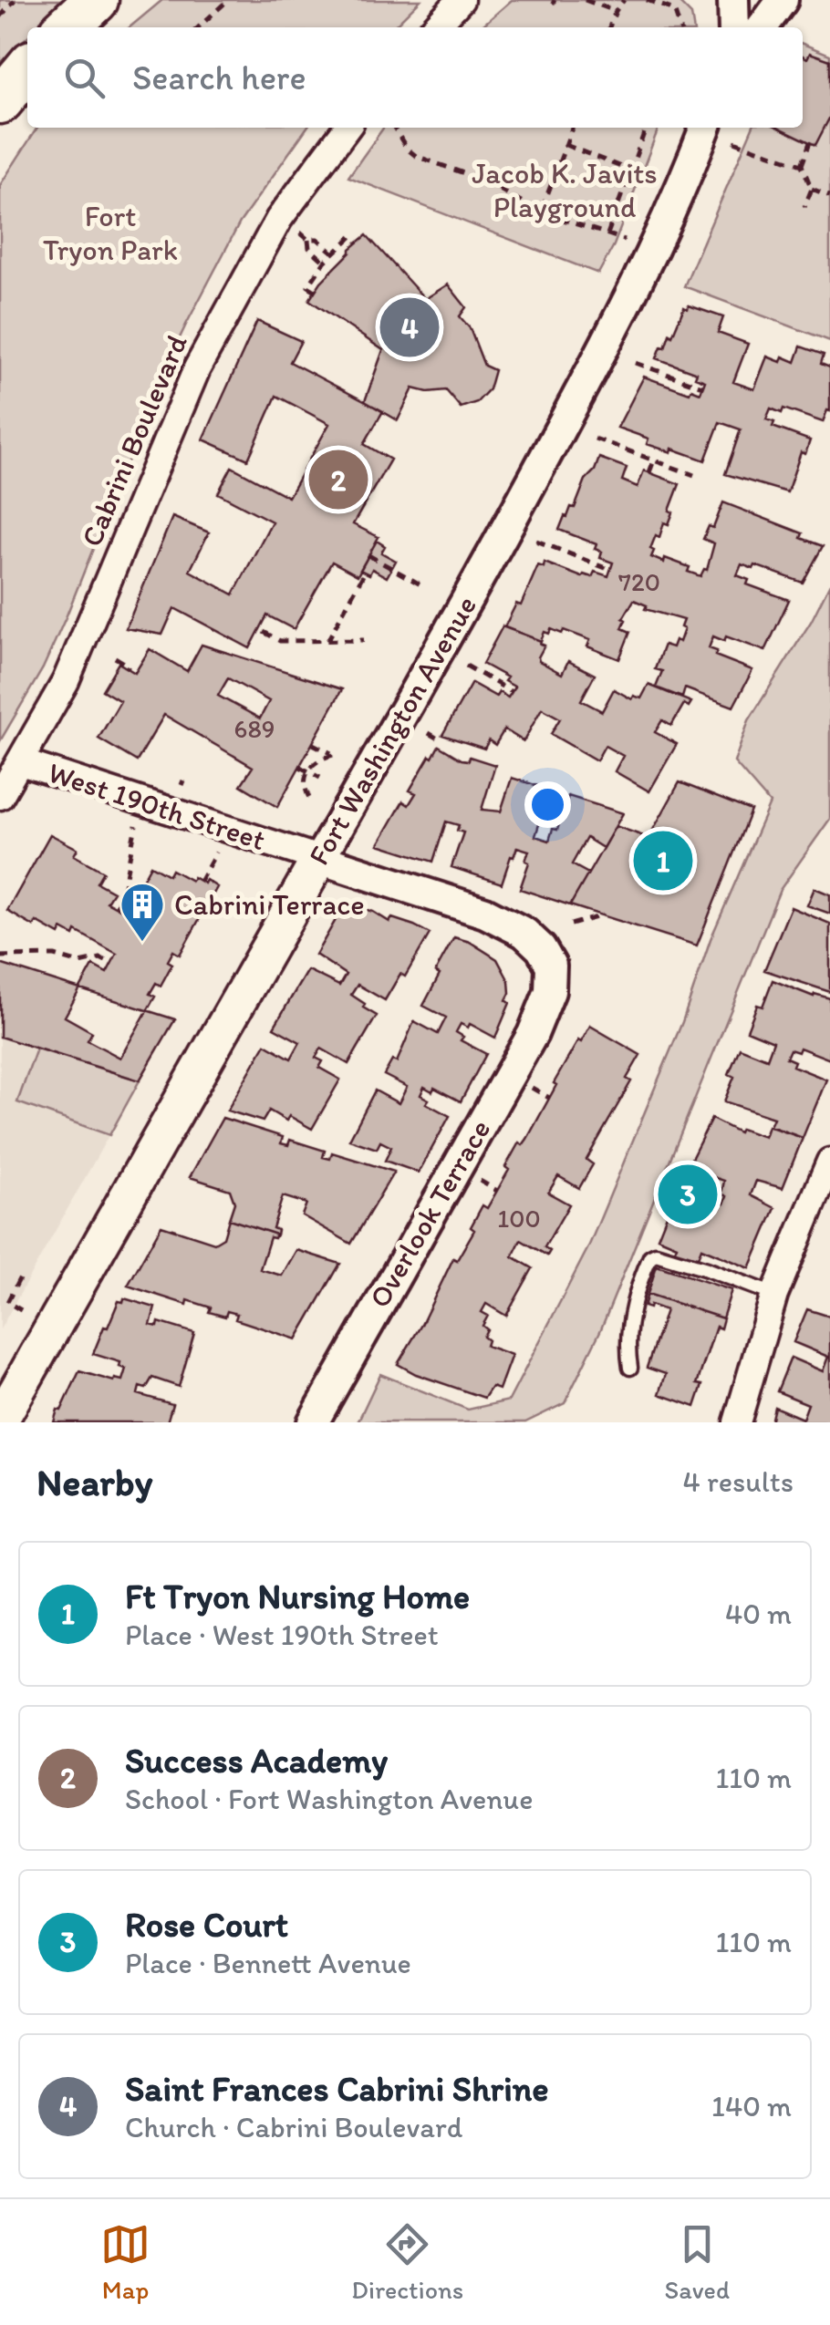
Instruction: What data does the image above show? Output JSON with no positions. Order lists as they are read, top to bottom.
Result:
{
  "streets": {
    "main road": ["Fort Washington Avenue"],
    "street": ["Cabrini Boulevard", "West 190th Street", "Overlook Terrace"]
  },
  "crossings": [
    ["Cabrini Boulevard", "West 190th Street"],
    ["Fort Washington Avenue", "West 190th Street"],
    ["West 190th Street", "Overlook Terrace"]
  ],
  "parks": ["Jacob K. Javits Playground", "Fort Tryon Park"],
  "places": {
    "building": ["Cabrini Terrace"]
  },
  "house_numbers": ["720", "689", "100"],
  "page": {
    "search": "Search here",
    "pins": [
      "4",
      "2",
      "1",
      "3"
    ],
    "heading": ["Nearby", "4 results"],
    "list": [
      {
        "mark": "1",
        "name": "Ft Tryon Nursing Home",
        "note": "Place · West 190th Street",
        "value": "40 m"
      },
      {
        "mark": "2",
        "name": "Success Academy",
        "note": "School · Fort Washington Avenue",
        "value": "110 m"
      },
      {
        "mark": "3",
        "name": "Rose Court",
        "note": "Place · Bennett Avenue",
        "value": "110 m"
      },
      {
        "mark": "4",
        "name": "Saint Frances Cabrini Shrine",
        "note": "Church · Cabrini Boulevard",
        "value": "140 m"
      }
    ],
    "nav": ["Map", "Directions", "Saved"]
  }
}
